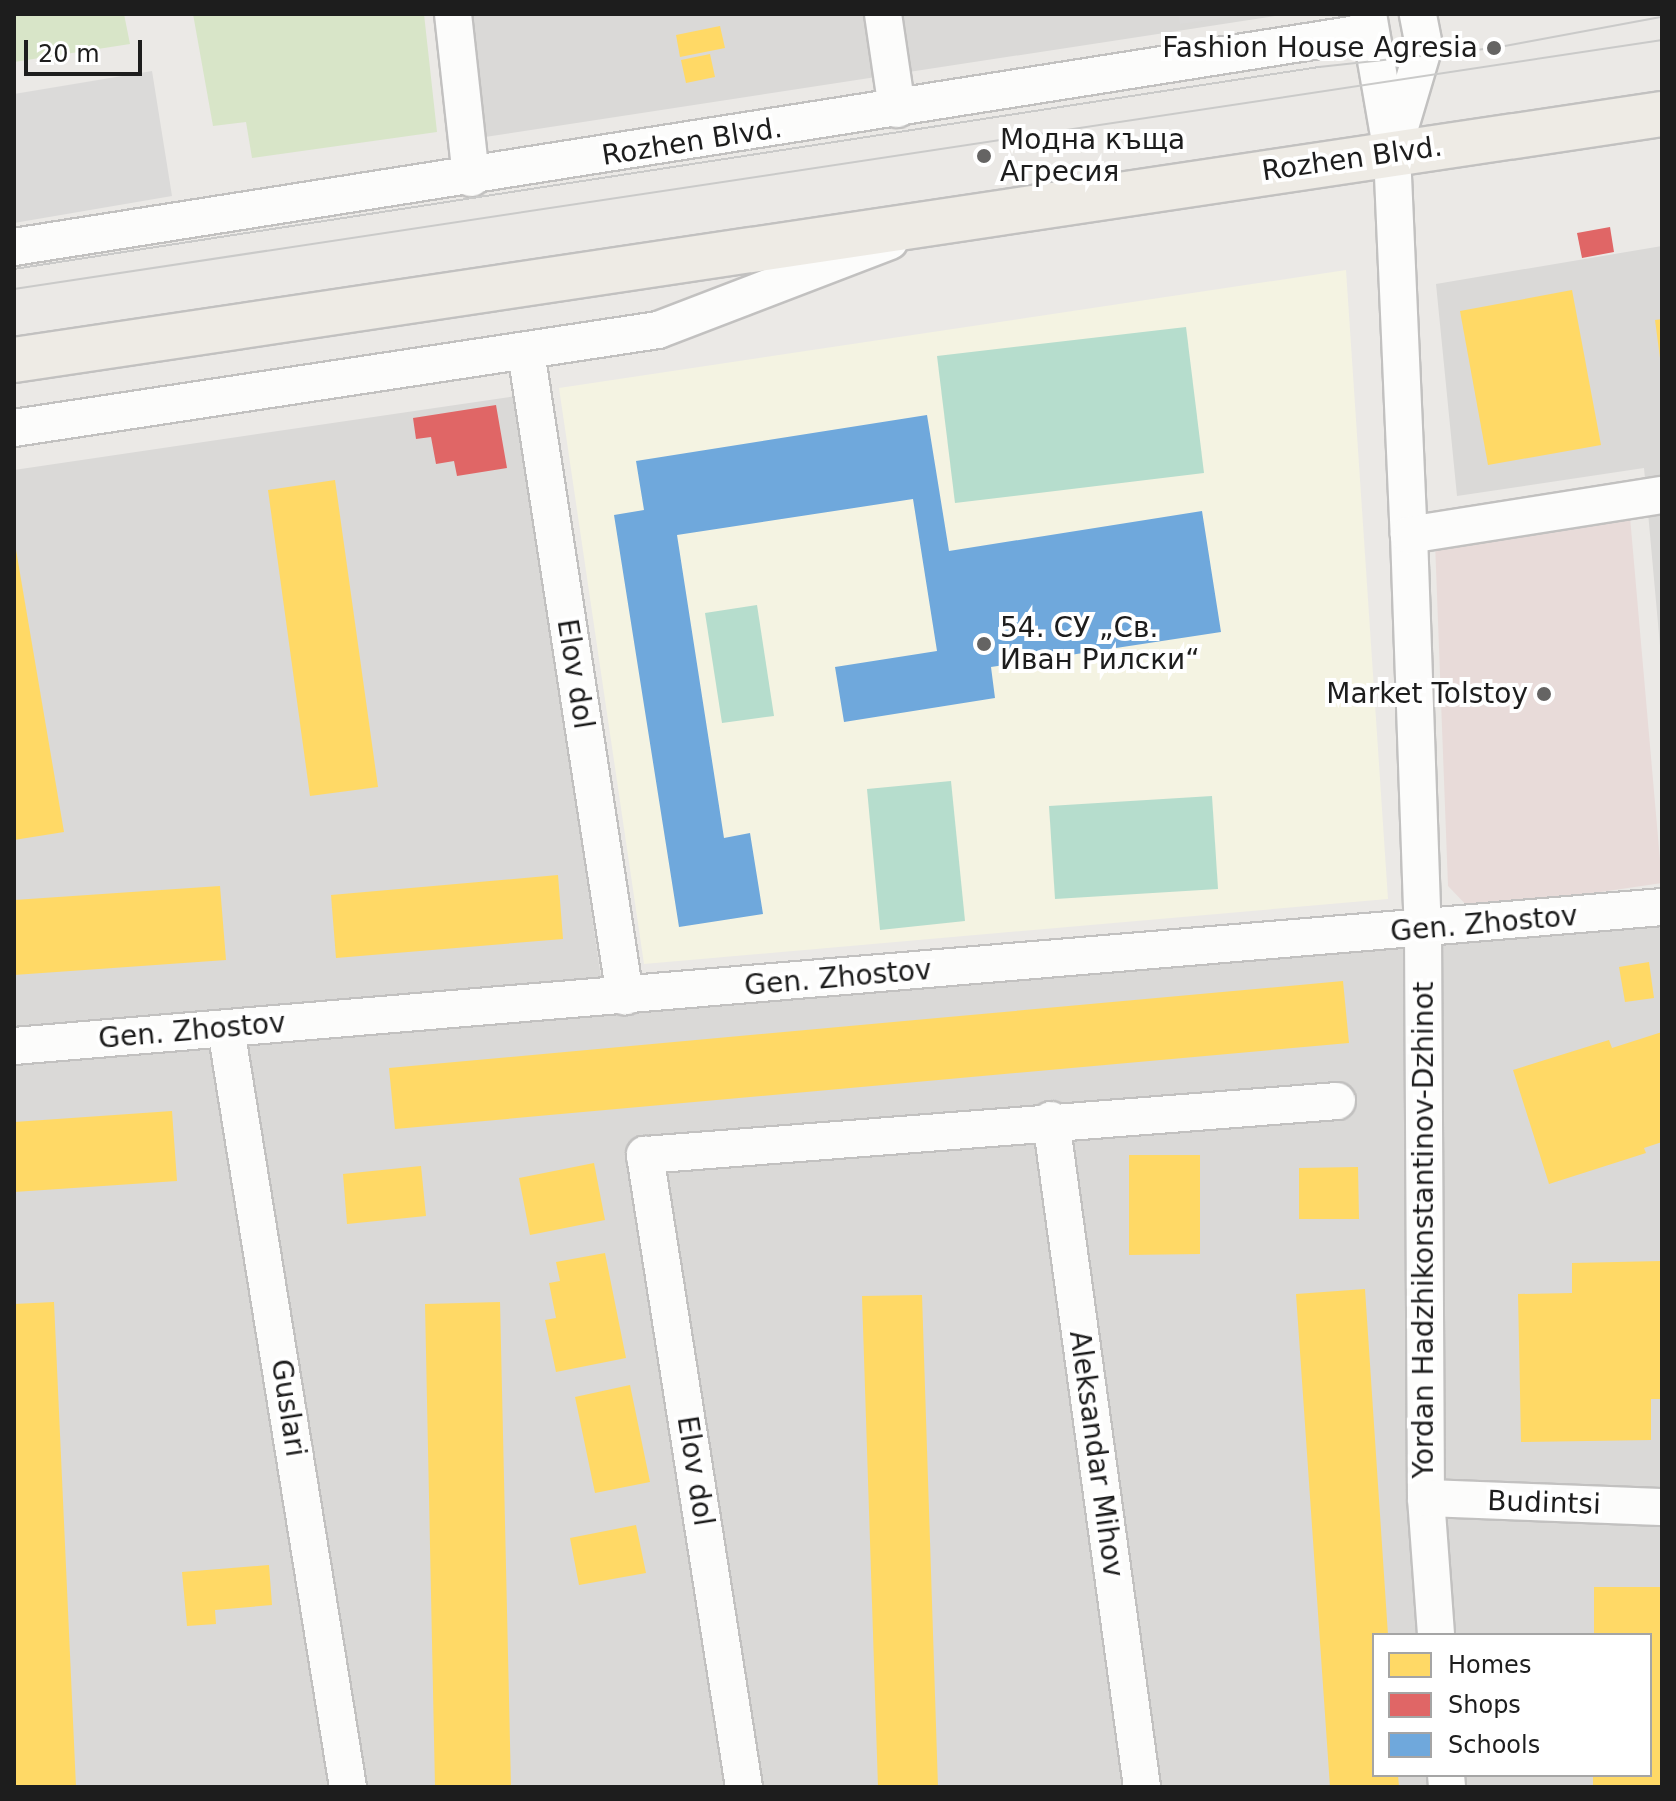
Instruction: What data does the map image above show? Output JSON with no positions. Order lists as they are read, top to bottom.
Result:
{
  "streets": {
    "main road": ["Rozhen Blvd."],
    "street": [
      "Elov dol",
      "Gen. Zhostov",
      "Yordan Hadzhikonstantinov-Dzhinot",
      "Guslari",
      "Aleksandar Mihov",
      "Budintsi"
    ]
  },
  "crossings": [
    ["Rozhen Blvd.", "Elov dol"],
    ["Rozhen Blvd.", "Yordan Hadzhikonstantinov-Dzhinot"],
    ["Elov dol", "Gen. Zhostov"],
    ["Elov dol", "Aleksandar Mihov"],
    ["Gen. Zhostov", "Yordan Hadzhikonstantinov-Dzhinot"],
    ["Gen. Zhostov", "Guslari"],
    ["Yordan Hadzhikonstantinov-Dzhinot", "Budintsi"]
  ],
  "places": [
    "Fashion House Agresia",
    "Модна къща Агресия",
    "54. СУ „Св. Иван Рилски“",
    "Market Tolstoy"
  ],
  "legend": ["Homes", "Shops", "Schools"],
  "scale_bar": "20 m"
}
